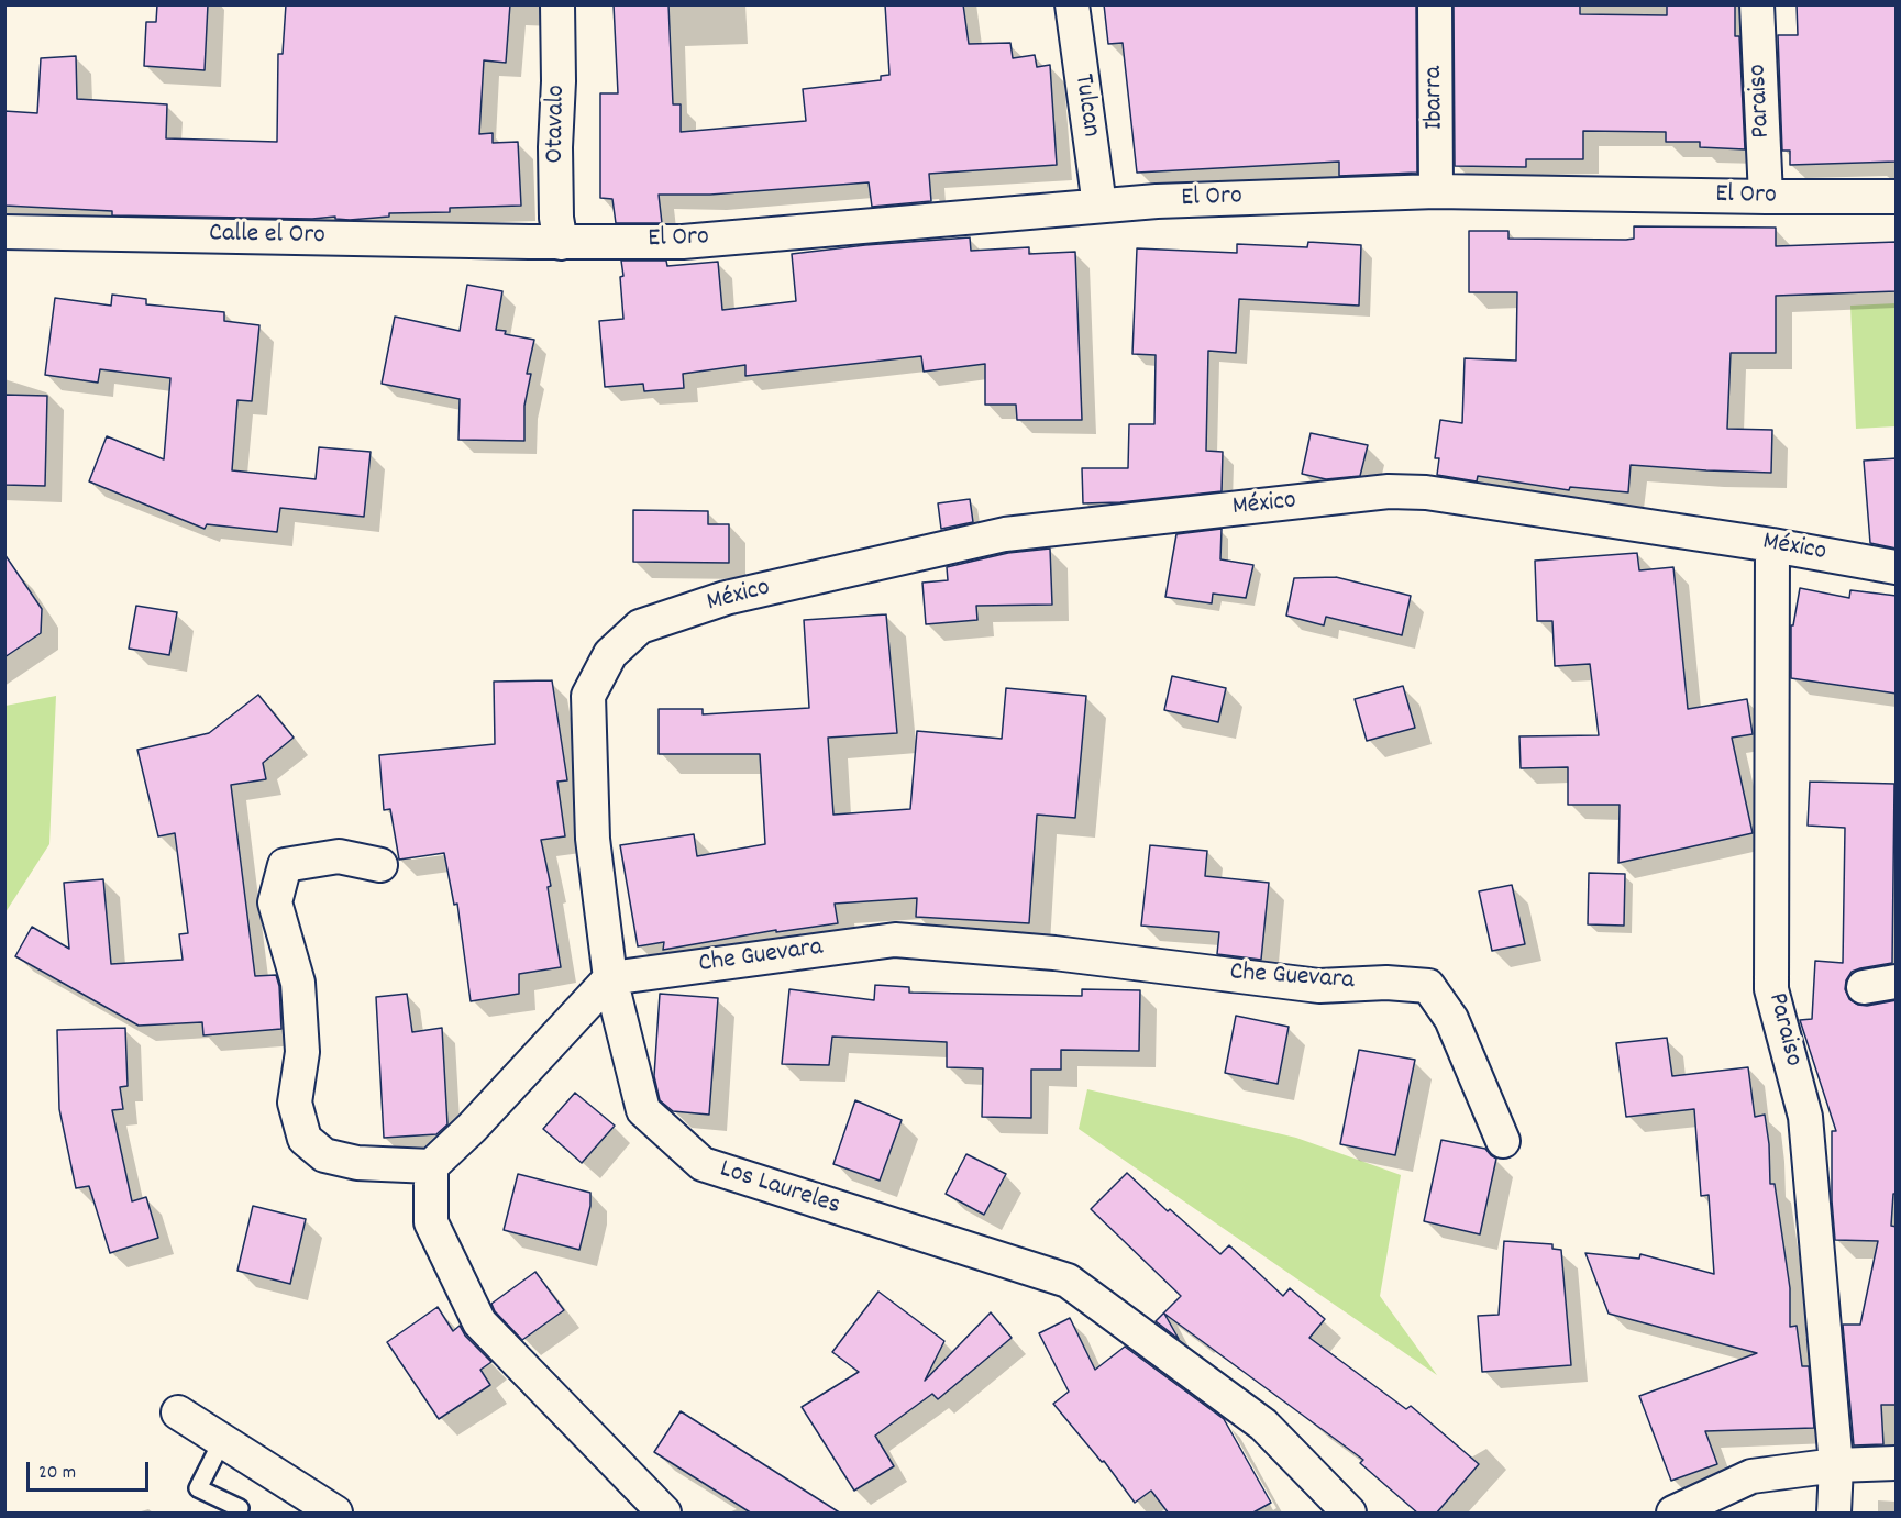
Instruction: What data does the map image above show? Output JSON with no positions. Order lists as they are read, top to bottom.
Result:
{
  "streets": {
    "street": [
      "Ibarra",
      "Paraiso",
      "Tulcan",
      "Otavalo",
      "El Oro",
      "Calle el Oro",
      "México",
      "Che Guevara",
      "Los Laureles"
    ]
  },
  "crossings": [
    ["Ibarra", "El Oro"],
    ["Paraiso", "El Oro"],
    ["Paraiso", "México"],
    ["Tulcan", "El Oro"],
    ["Otavalo", "El Oro"],
    ["El Oro", "Calle el Oro"],
    ["México", "Los Laureles"],
    ["Che Guevara", "Los Laureles"]
  ],
  "scale_bar": "20 m"
}
